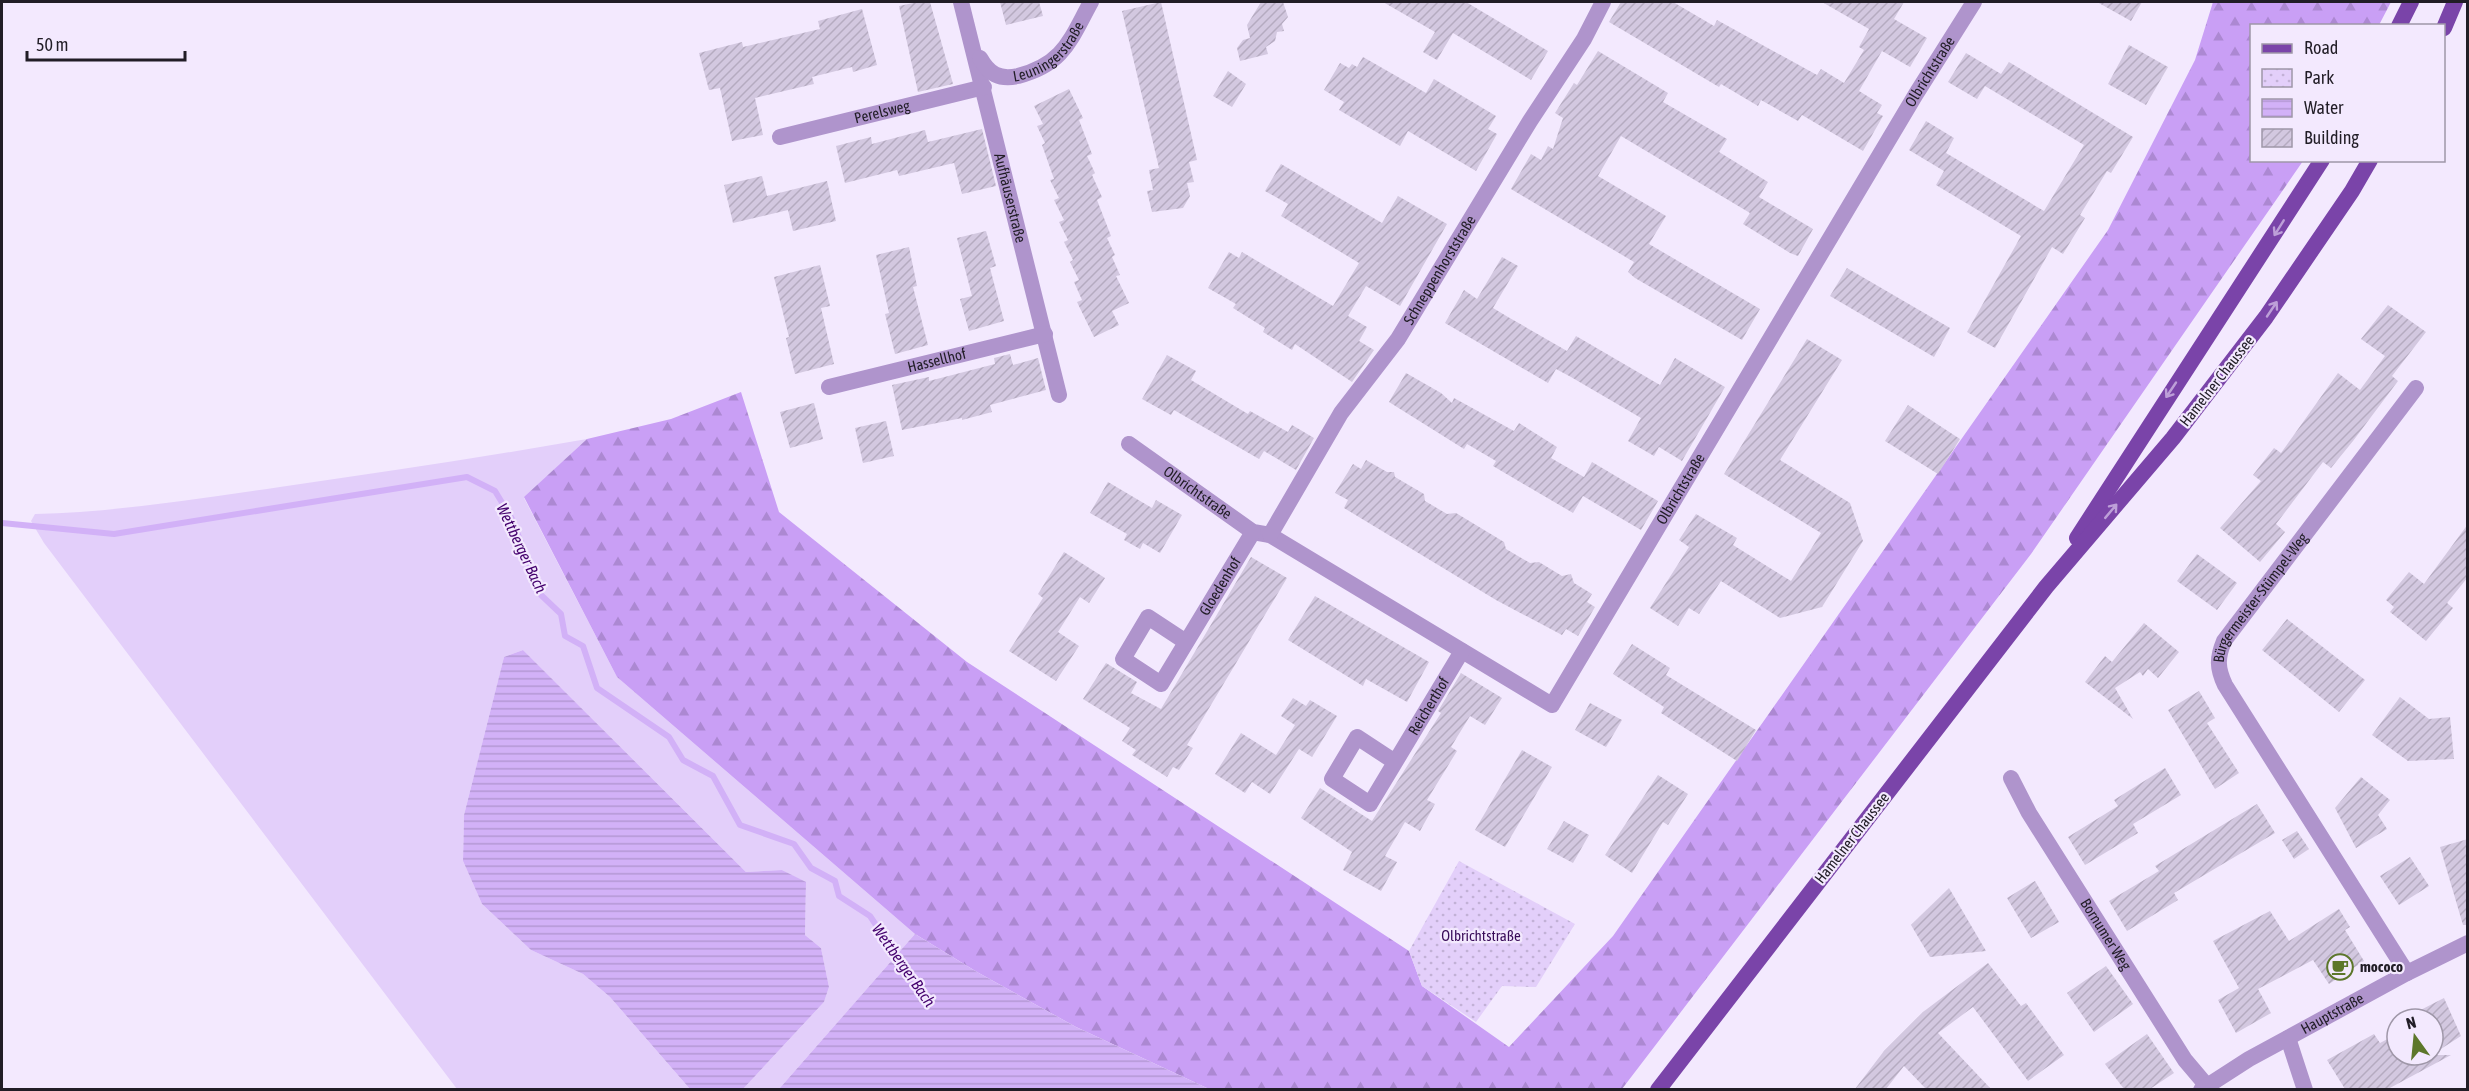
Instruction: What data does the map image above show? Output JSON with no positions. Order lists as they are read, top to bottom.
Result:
{
  "streets": {
    "main road": ["Hamelner Chaussee"],
    "street": [
      "Leuningerstraße",
      "Olbrichtstraße",
      "Perelsweg",
      "Aufhäuserstraße",
      "Schneppenhorststraße",
      "Hassellhof",
      "Gloedenhof",
      "Bürgermeister-Stümpel-Weg",
      "Reicherthof",
      "Bornumer Weg",
      "Hauptstraße"
    ]
  },
  "crossings": [
    ["Leuningerstraße", "Aufhäuserstraße"],
    ["Olbrichtstraße", "Schneppenhorststraße"],
    ["Olbrichtstraße", "Gloedenhof"],
    ["Olbrichtstraße", "Reicherthof"],
    ["Perelsweg", "Aufhäuserstraße"],
    ["Aufhäuserstraße", "Hassellhof"],
    ["Bürgermeister-Stümpel-Weg", "Hauptstraße"],
    ["Bornumer Weg", "Hauptstraße"]
  ],
  "water": ["Wettberger Bach"],
  "parks": ["Olbrichtstraße"],
  "places": {
    "cafe": ["mococo"]
  },
  "legend": [
    "Road",
    "Park",
    "Water",
    "Building"
  ],
  "scale_bar": "50 m",
  "north": "top"
}
